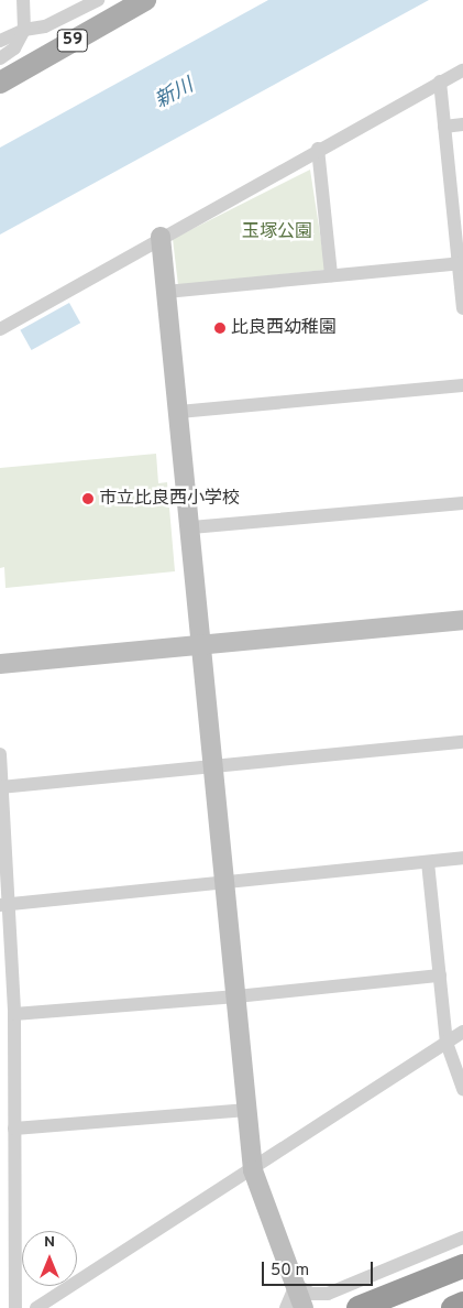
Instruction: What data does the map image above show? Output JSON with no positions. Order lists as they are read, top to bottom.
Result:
{
  "streets": {
    "main road": ["59"]
  },
  "water": ["新川"],
  "parks": ["玉塚公園"],
  "places": ["比良西幼稚園", "市立比良西小学校"],
  "scale_bar": "50 m",
  "north": "top"
}
